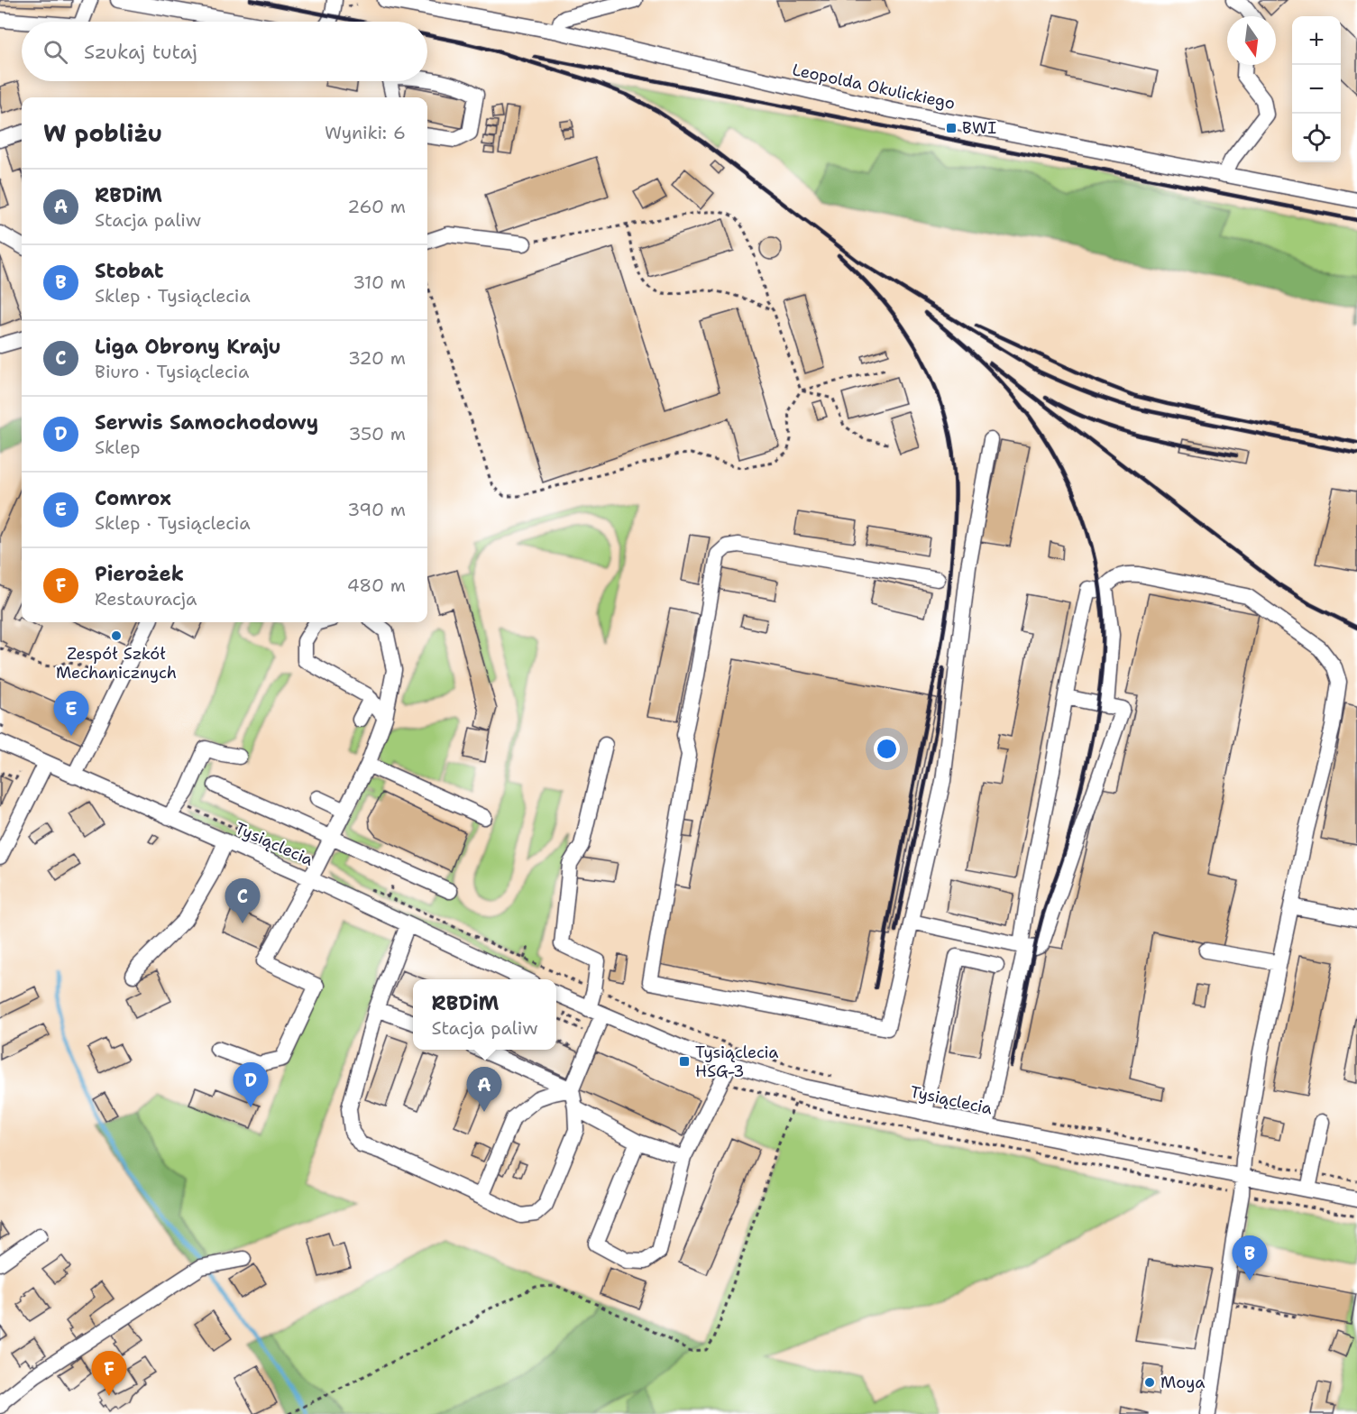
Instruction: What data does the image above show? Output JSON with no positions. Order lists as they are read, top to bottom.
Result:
{
  "streets": {
    "street": ["Leopolda Okulickiego", "Tysiąclecia"]
  },
  "places": {
    "transit": ["BWI", "Tysiąclecia HSG-3"],
    "other": ["Zespół Szkół Mechanicznych", "Moya"]
  },
  "north": "bottom",
  "page": {
    "map_buttons": ["+", "−"],
    "search": "Szukaj tutaj",
    "heading": ["W pobliżu", "Wyniki: 6"],
    "list": [
      {
        "mark": "A",
        "name": "RBDiM",
        "note": "Stacja paliw",
        "value": "260 m"
      },
      {
        "mark": "B",
        "name": "Stobat",
        "note": "Sklep · Tysiąclecia",
        "value": "310 m"
      },
      {
        "mark": "C",
        "name": "Liga Obrony Kraju",
        "note": "Biuro · Tysiąclecia",
        "value": "320 m"
      },
      {
        "mark": "D",
        "name": "Serwis Samochodowy",
        "note": "Sklep",
        "value": "350 m"
      },
      {
        "mark": "E",
        "name": "Comrox",
        "note": "Sklep · Tysiąclecia",
        "value": "390 m"
      },
      {
        "mark": "F",
        "name": "Pierożek",
        "note": "Restauracja",
        "value": "480 m"
      }
    ],
    "pins": [
      "E",
      "C",
      "D",
      "A",
      "B",
      "F"
    ],
    "popup": ["RBDiM", "Stacja paliw"]
  }
}
